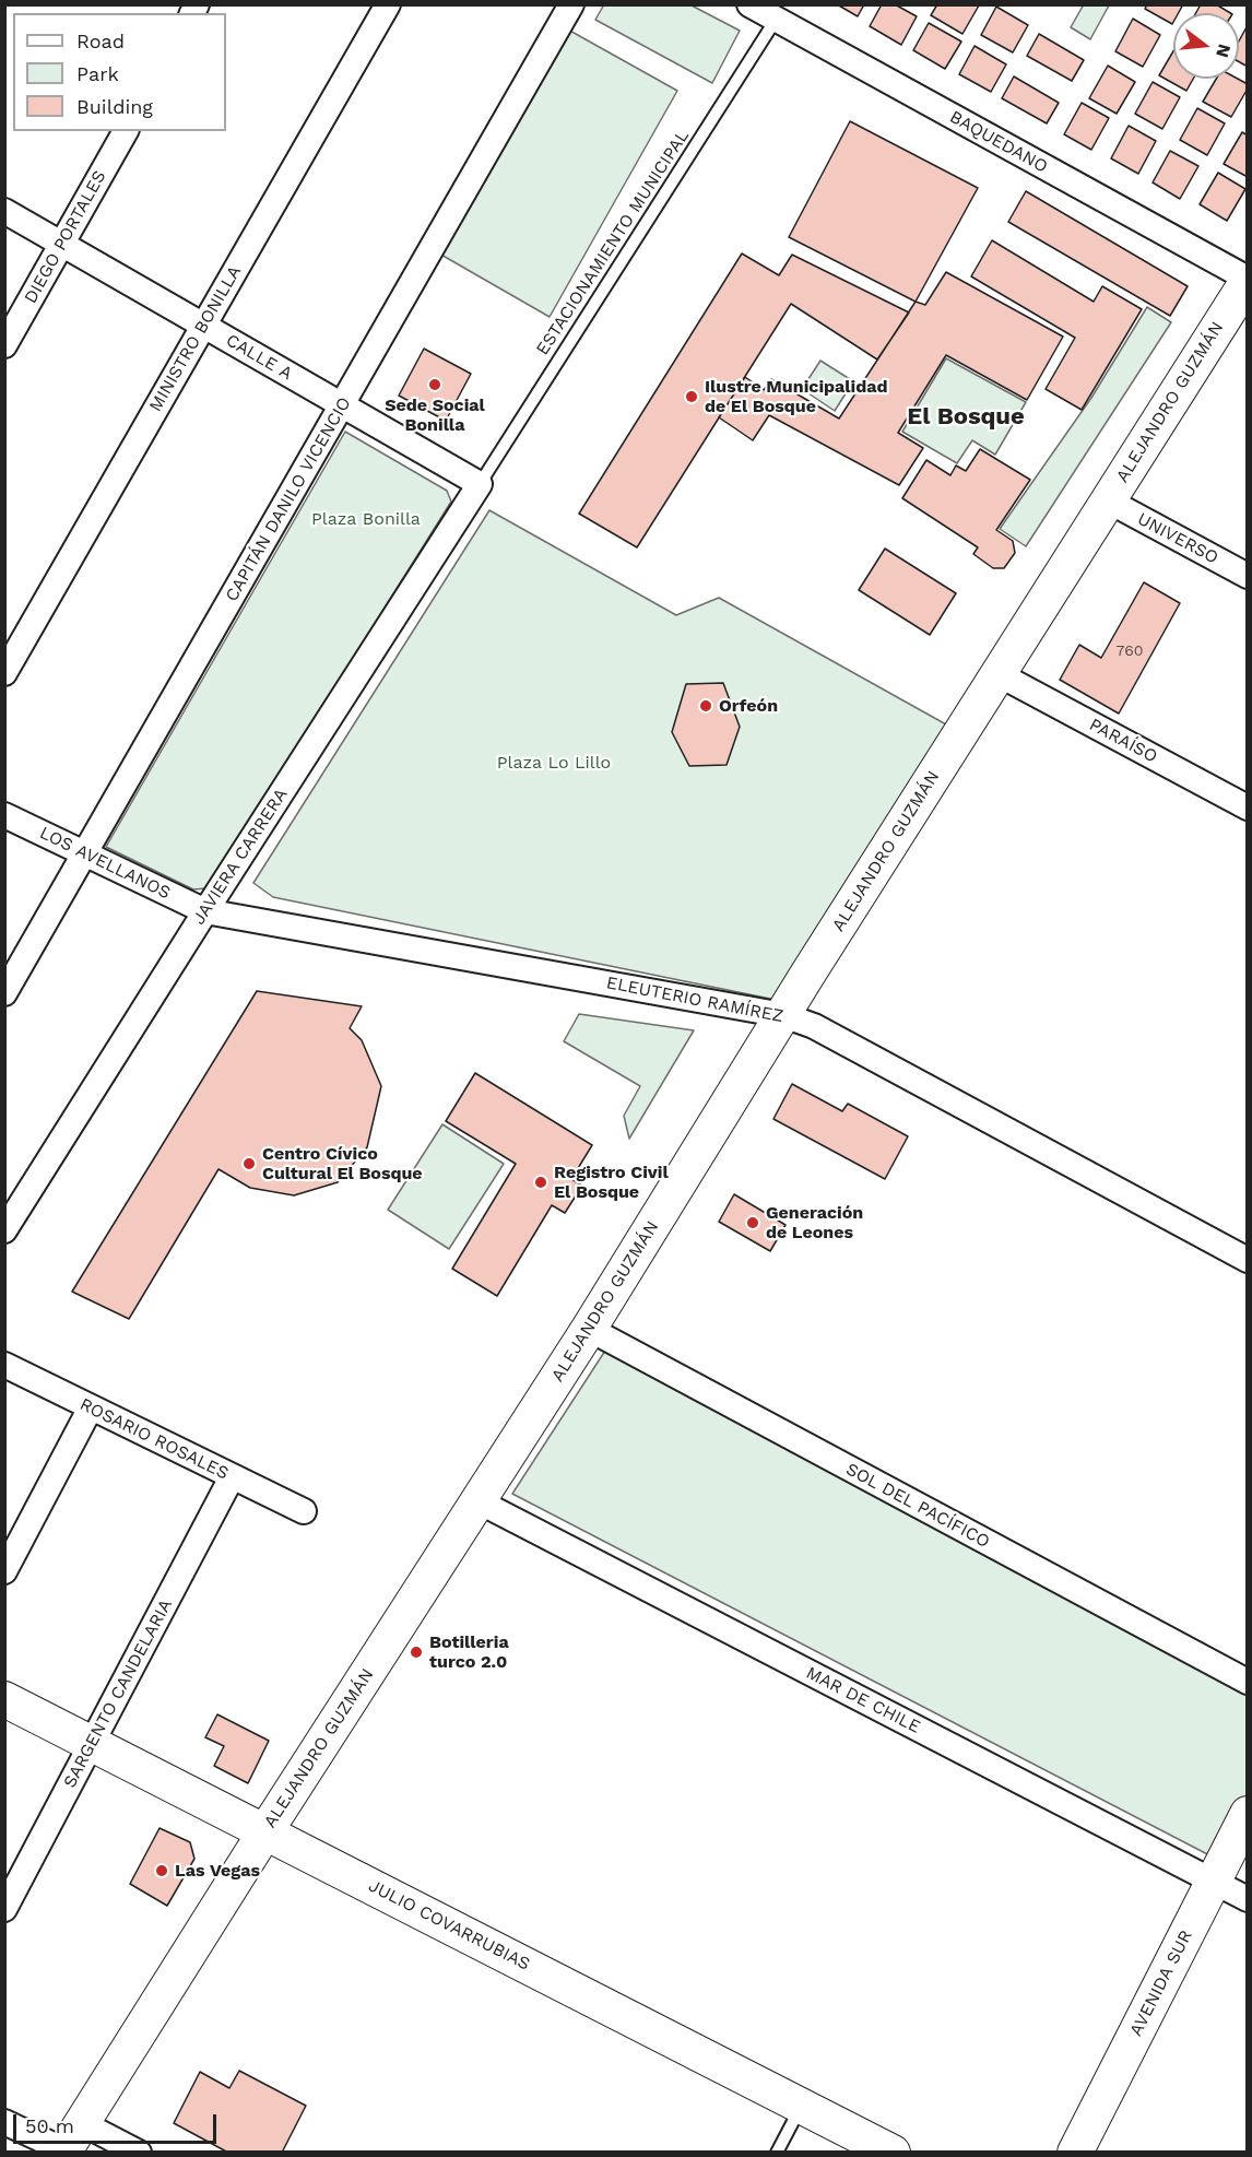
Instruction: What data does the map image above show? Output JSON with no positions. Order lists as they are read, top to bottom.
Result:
{
  "streets": {
    "street": [
      "BAQUEDANO",
      "DIEGO PORTALES",
      "MINISTRO BONILLA",
      "CALLE A",
      "ALEJANDRO GUZMÁN",
      "CAPITÁN DANILO VICENCIO",
      "UNIVERSO",
      "PARAÍSO",
      "JAVIERA CARRERA",
      "LOS AVELLANOS",
      "ELEUTERIO RAMÍREZ",
      "ROSARIO ROSALES",
      "SOL DEL PACÍFICO",
      "SARGENTO CANDELARIA",
      "MAR DE CHILE",
      "JULIO COVARRUBIAS",
      "AVENIDA SUR"
    ],
    "lane": ["ESTACIONAMIENTO MUNICIPAL"]
  },
  "crossings": [
    ["BAQUEDANO", "ESTACIONAMIENTO MUNICIPAL"],
    ["BAQUEDANO", "ALEJANDRO GUZMÁN"],
    ["DIEGO PORTALES", "CALLE A"],
    ["ESTACIONAMIENTO MUNICIPAL", "CALLE A"],
    ["ESTACIONAMIENTO MUNICIPAL", "JAVIERA CARRERA"],
    ["MINISTRO BONILLA", "CALLE A"],
    ["CALLE A", "CAPITÁN DANILO VICENCIO"],
    ["CALLE A", "JAVIERA CARRERA"],
    ["ALEJANDRO GUZMÁN", "UNIVERSO"],
    ["ALEJANDRO GUZMÁN", "PARAÍSO"],
    ["ALEJANDRO GUZMÁN", "ELEUTERIO RAMÍREZ"],
    ["ALEJANDRO GUZMÁN", "SOL DEL PACÍFICO"],
    ["ALEJANDRO GUZMÁN", "MAR DE CHILE"],
    ["ALEJANDRO GUZMÁN", "JULIO COVARRUBIAS"],
    ["CAPITÁN DANILO VICENCIO", "LOS AVELLANOS"],
    ["JAVIERA CARRERA", "LOS AVELLANOS"],
    ["JAVIERA CARRERA", "ELEUTERIO RAMÍREZ"],
    ["LOS AVELLANOS", "ELEUTERIO RAMÍREZ"],
    ["ROSARIO ROSALES", "SARGENTO CANDELARIA"],
    ["SARGENTO CANDELARIA", "JULIO COVARRUBIAS"],
    ["MAR DE CHILE", "AVENIDA SUR"]
  ],
  "districts": ["El Bosque"],
  "parks": ["Plaza Bonilla", "Plaza Lo Lillo"],
  "places": [
    "Sede Social Bonilla",
    "Ilustre Municipalidad de El Bosque",
    "Orfeón",
    "Centro Cívico Cultural El Bosque",
    "Registro Civil El Bosque",
    "Generación de Leones",
    "Botilleria turco 2.0",
    "Las Vegas"
  ],
  "house_numbers": ["760"],
  "legend": ["Road", "Park", "Building"],
  "scale_bar": "50 m",
  "north": "right"
}
